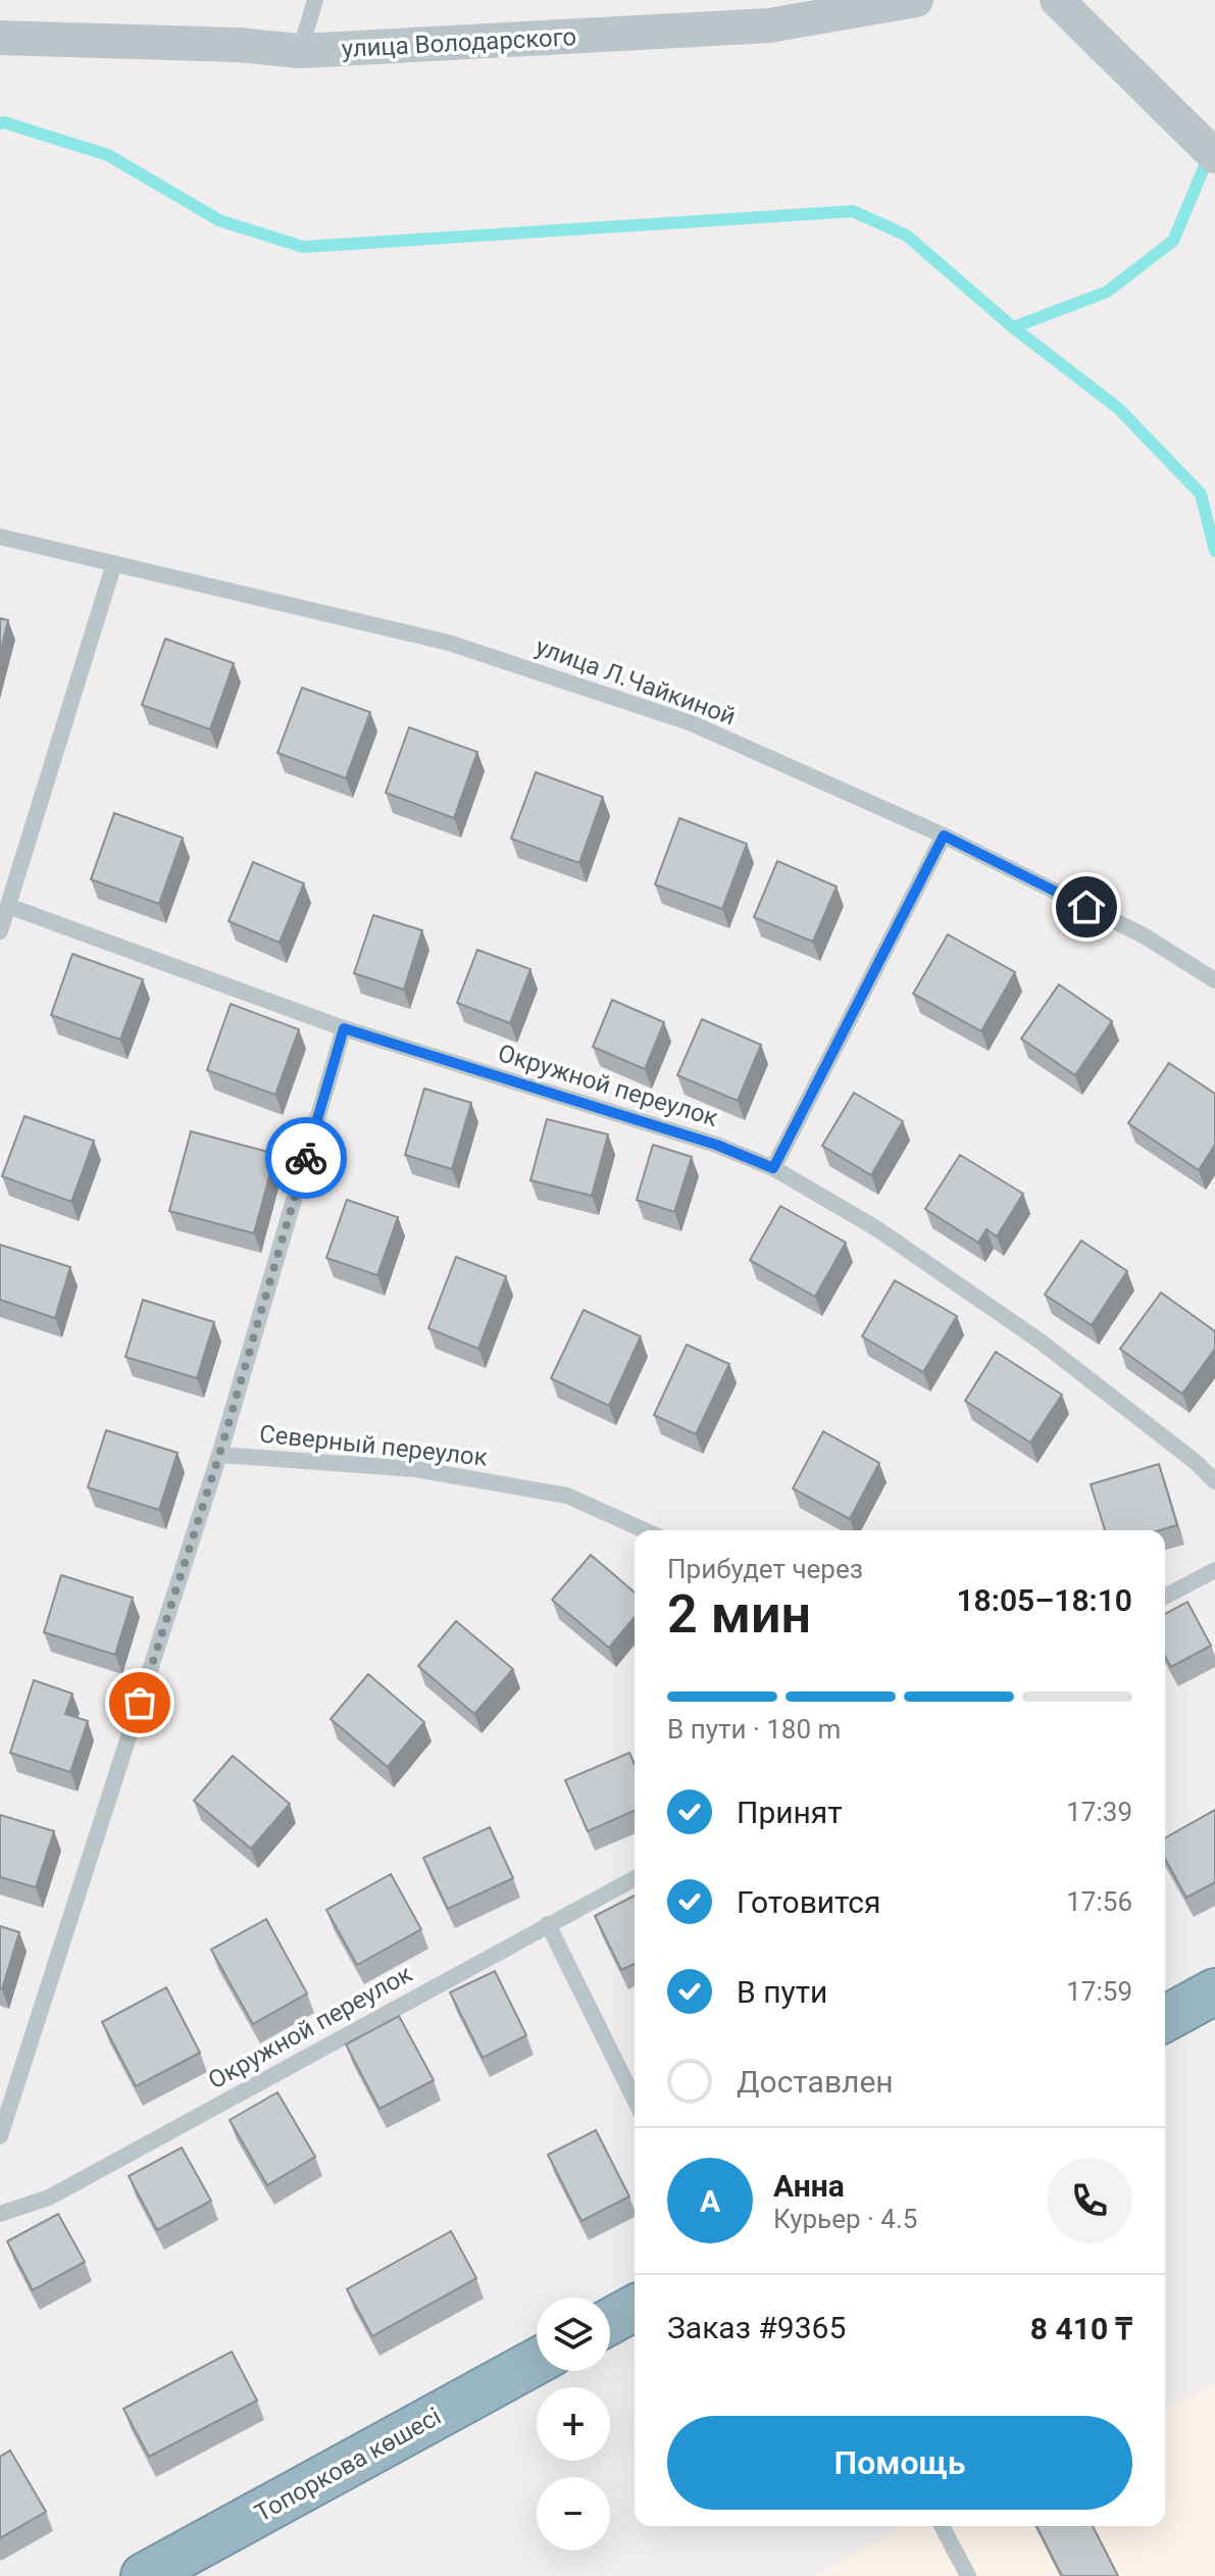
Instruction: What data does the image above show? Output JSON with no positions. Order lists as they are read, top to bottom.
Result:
{
  "streets": {
    "highway": ["Топоркова көшесі"],
    "street": ["улица Володарского"],
    "lane": ["улица Л.Чайкиной", "Окружной переулок", "Северный переулок"]
  },
  "crossings": [
    ["Окружной переулок", "Северный переулок"]
  ],
  "page": {
    "heading": ["2 мин", "Прибудет через", "18:05–18:10"],
    "panel": [
      "Анна",
      "Курьер · 4.5",
      "Заказ #9365",
      "8 410 ₸"
    ],
    "bar": "В пути · 180 m",
    "list": [
      ["Принят", "17:39"],
      ["Готовится", "17:56"],
      ["В пути", "17:59"],
      "Доставлен"
    ],
    "round": "А",
    "map_buttons": ["+", "−"],
    "buttons": "Помощь"
  }
}
